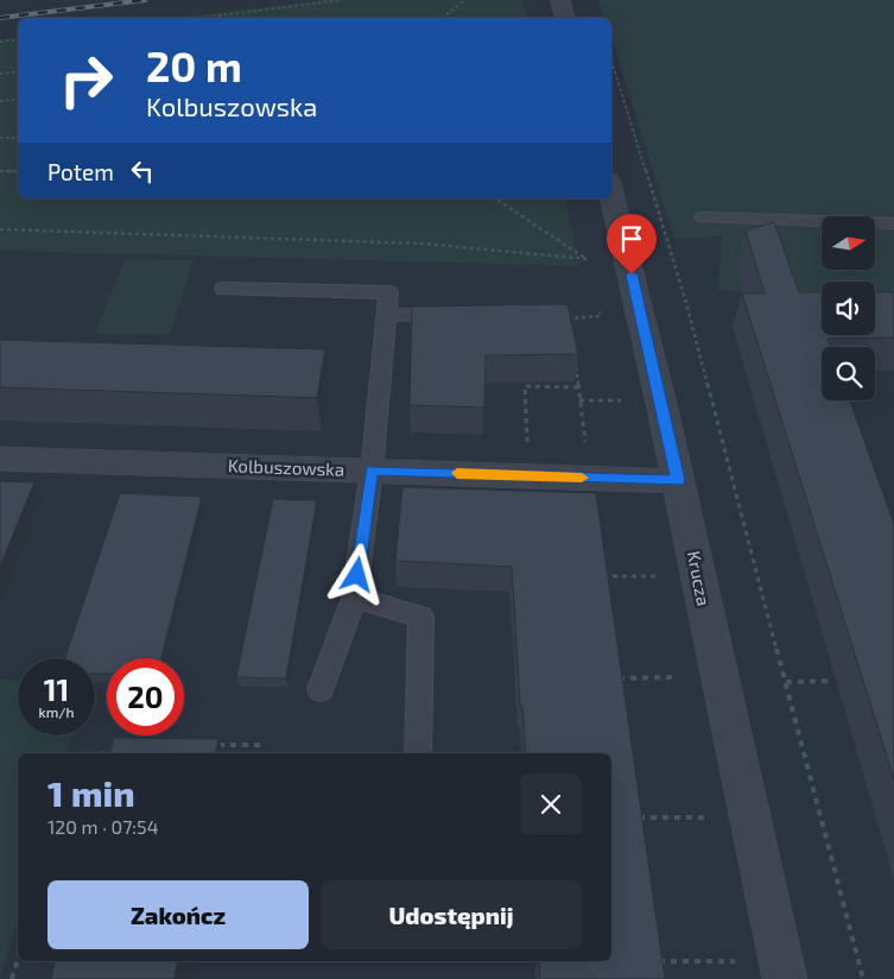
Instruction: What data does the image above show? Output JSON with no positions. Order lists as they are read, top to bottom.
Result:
{
  "streets": {
    "street": ["Kolbuszowska", "Krucza"]
  },
  "crossings": [
    ["Kolbuszowska", "Krucza"]
  ],
  "north": "right",
  "page": {
    "turn": ["20 m", "Kolbuszowska"],
    "then": "Potem",
    "speed": "11 km/h",
    "limit": "20",
    "heading": ["1 min", "120 m · 07:54"],
    "buttons": ["Zakończ", "Udostępnij"]
  }
}
